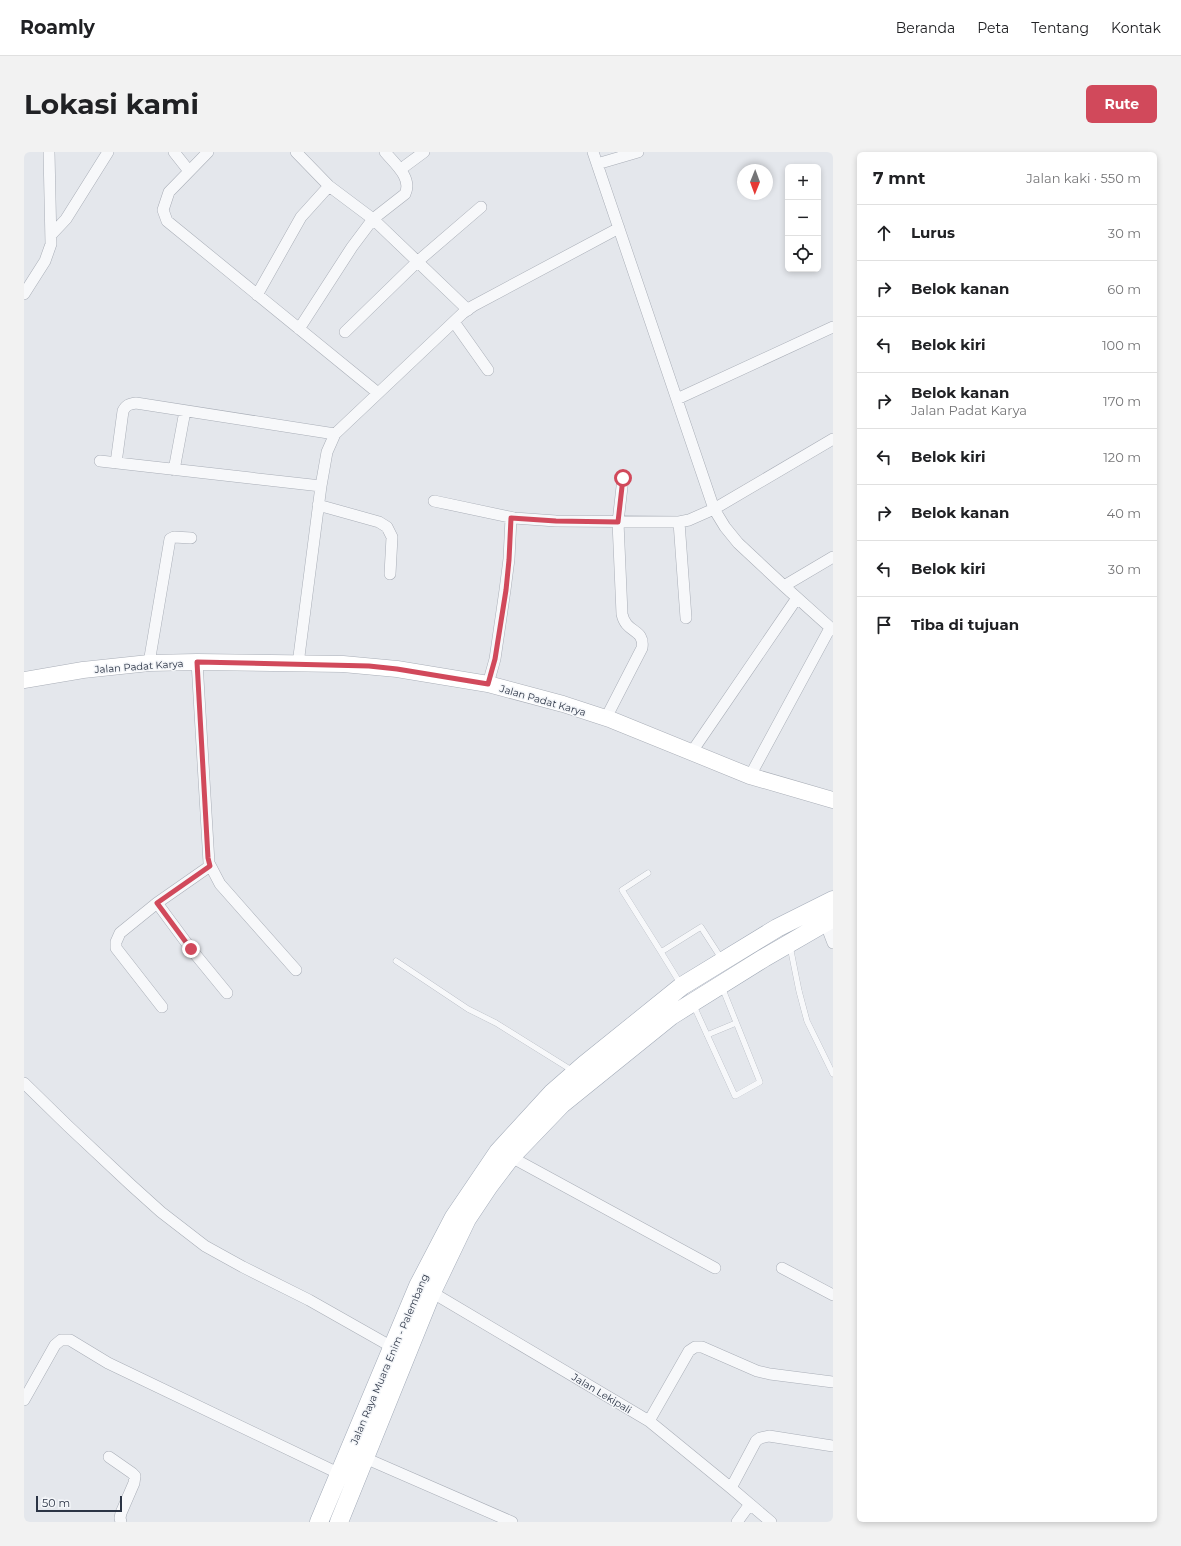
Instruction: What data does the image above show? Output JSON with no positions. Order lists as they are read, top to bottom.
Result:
{
  "streets": {
    "main road": ["Jalan Raya Muara Enim - Palembang"],
    "street": ["Jalan Padat Karya", "Jalan Lekipali"]
  },
  "crossings": [
    ["Jalan Raya Muara Enim - Palembang", "Jalan Lekipali"]
  ],
  "scale_bar": "50 m",
  "north": "bottom",
  "page": {
    "header": "Roamly",
    "nav": [
      "Beranda",
      "Peta",
      "Tentang",
      "Kontak"
    ],
    "buttons": "Rute",
    "title": "Lokasi kami",
    "heading": ["7 mnt", "Jalan kaki · 550 m"],
    "map_buttons": ["+", "−"],
    "list": [
      ["Lurus", "30 m"],
      ["Belok kanan", "60 m"],
      ["Belok kiri", "100 m"],
      ["Belok kanan", "Jalan Padat Karya", "170 m"],
      ["Belok kiri", "120 m"],
      ["Belok kanan", "40 m"],
      ["Belok kiri", "30 m"],
      "Tiba di tujuan"
    ],
    "scale": "50 m"
  }
}
